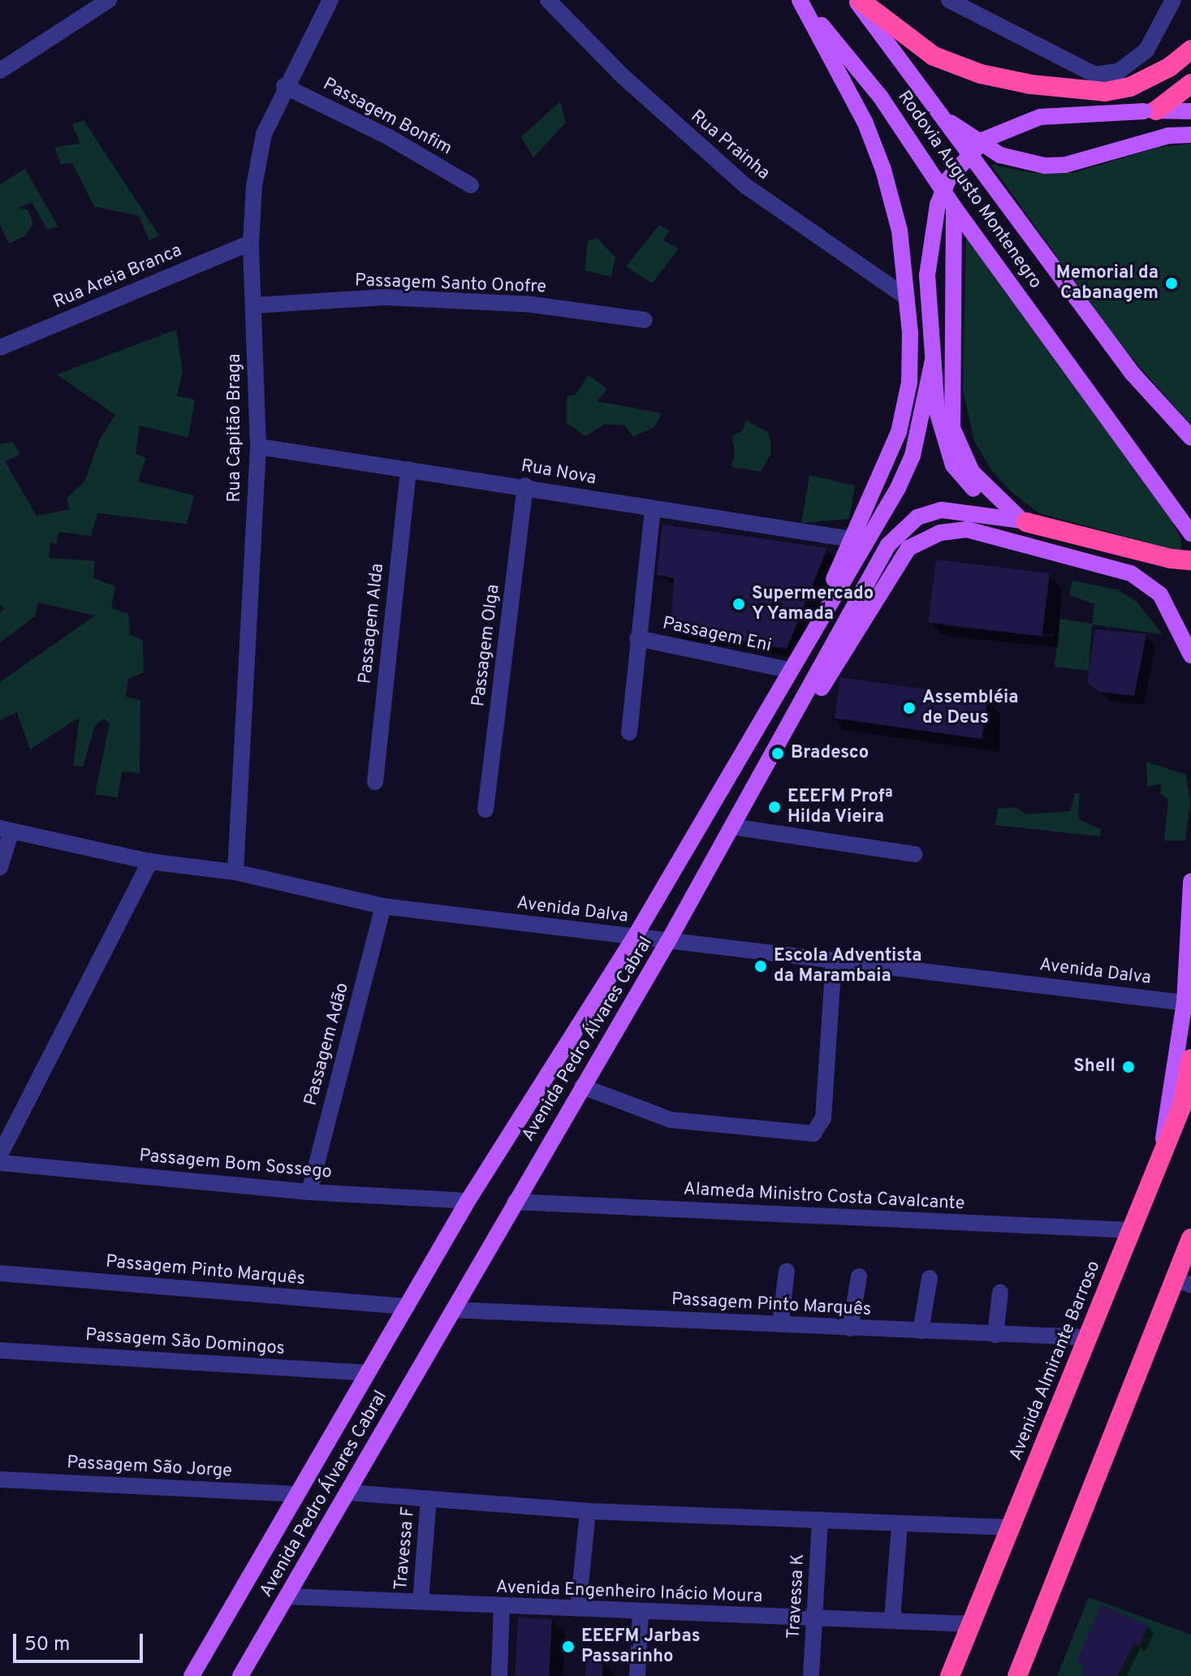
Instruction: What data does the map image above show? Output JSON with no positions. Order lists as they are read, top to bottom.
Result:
{
  "streets": {
    "highway": ["Avenida Almirante Barroso"],
    "main road": ["Rodovia Augusto Montenegro", "Avenida Pedro Álvares Cabral"],
    "street": [
      "Passagem Bonfim",
      "Rua Prainha",
      "Rua Areia Branca",
      "Passagem Santo Onofre",
      "Rua Capitão Braga",
      "Rua Nova",
      "Passagem Alda",
      "Passagem Eni",
      "Passagem Olga",
      "Avenida Dalva",
      "Passagem Adão",
      "Passagem Bom Sossego",
      "Alameda Ministro Costa Cavalcante",
      "Passagem Pinto Marquês",
      "Passagem São Domingos",
      "Passagem São Jorge",
      "Travessa F",
      "Avenida Engenheiro Inácio Moura",
      "Travessa K"
    ]
  },
  "crossings": [
    ["Passagem Bonfim", "Rua Capitão Braga"],
    ["Rua Areia Branca", "Rua Capitão Braga"],
    ["Passagem Santo Onofre", "Rua Capitão Braga"],
    ["Rua Capitão Braga", "Rua Nova"],
    ["Rua Capitão Braga", "Avenida Dalva"],
    ["Rua Nova", "Passagem Alda"],
    ["Rua Nova", "Passagem Eni"],
    ["Rua Nova", "Passagem Olga"],
    ["Passagem Eni", "Avenida Pedro Álvares Cabral"],
    ["Avenida Dalva", "Avenida Pedro Álvares Cabral"],
    ["Avenida Dalva", "Passagem Adão"],
    ["Avenida Pedro Álvares Cabral", "Passagem Bom Sossego"],
    ["Avenida Pedro Álvares Cabral", "Alameda Ministro Costa Cavalcante"],
    ["Avenida Pedro Álvares Cabral", "Passagem Pinto Marquês"],
    ["Avenida Pedro Álvares Cabral", "Passagem São Domingos"],
    ["Avenida Pedro Álvares Cabral", "Passagem São Jorge"],
    ["Avenida Pedro Álvares Cabral", "Avenida Engenheiro Inácio Moura"],
    ["Passagem Adão", "Passagem Bom Sossego"],
    ["Alameda Ministro Costa Cavalcante", "Avenida Almirante Barroso"],
    ["Passagem Pinto Marquês", "Avenida Almirante Barroso"],
    ["Avenida Almirante Barroso", "Avenida Engenheiro Inácio Moura"],
    ["Travessa F", "Avenida Engenheiro Inácio Moura"],
    ["Avenida Engenheiro Inácio Moura", "Travessa K"]
  ],
  "places": [
    "Memorial da Cabanagem",
    "Supermercado Y Yamada",
    "Assembléia de Deus",
    "Bradesco",
    "EEEFM Profª Hilda Vieira",
    "Escola Adventista da Marambaia",
    "Shell",
    "EEEFM Jarbas Passarinho"
  ],
  "scale_bar": "50 m"
}
